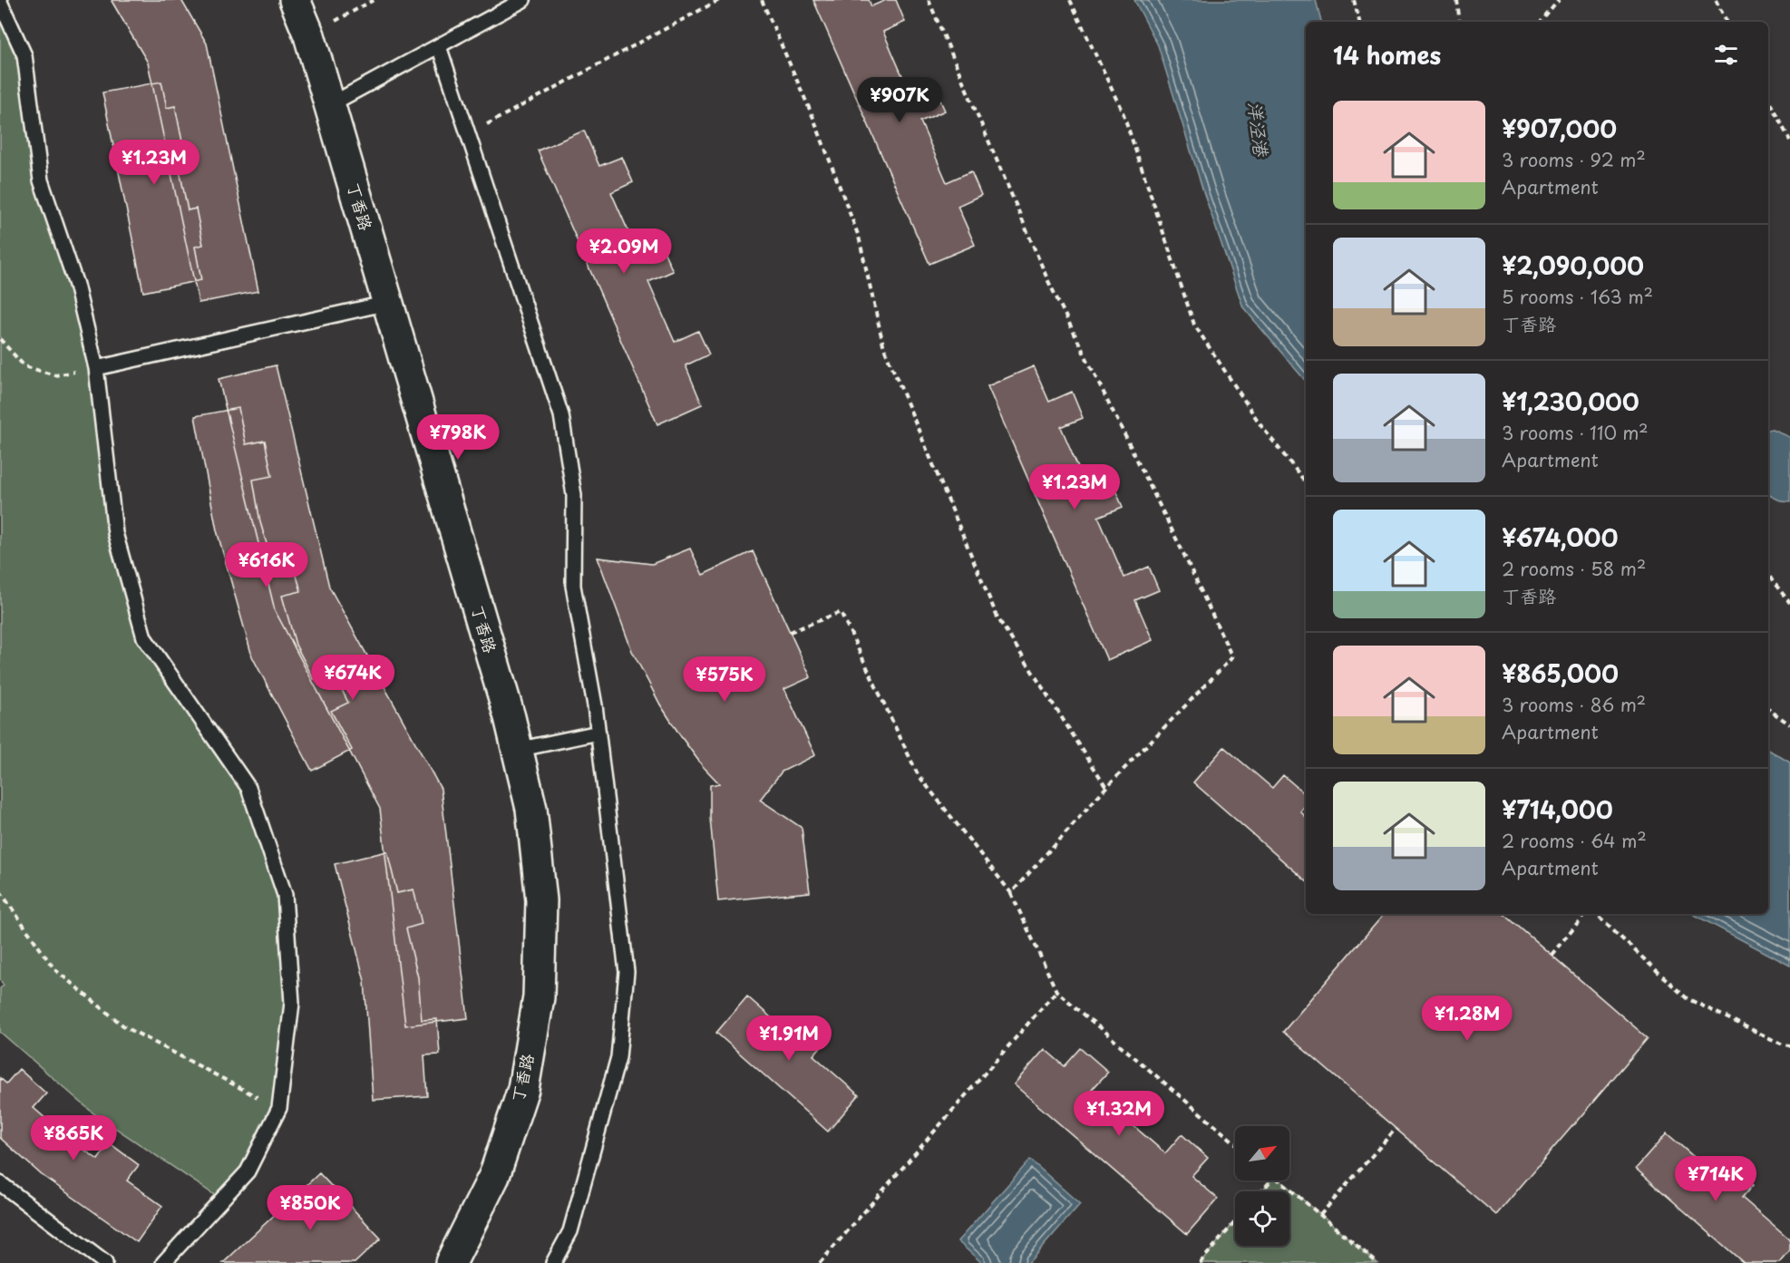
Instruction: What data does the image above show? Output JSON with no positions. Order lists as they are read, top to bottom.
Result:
{
  "streets": {
    "street": ["丁香路"]
  },
  "water": ["洋泾港"],
  "north": "top right",
  "page": {
    "heading": "14 homes",
    "price": [
      "¥907K",
      "¥1.23M",
      "¥2.09M",
      "¥798K",
      "¥1.23M",
      "¥616K",
      "¥674K",
      "¥575K",
      "¥1.28M",
      "¥1.91M",
      "¥1.32M",
      "¥865K",
      "¥714K",
      "¥850K"
    ],
    "list": [
      {
        "name": "¥907,000",
        "note": "3 rooms · 92 m² · Apartment"
      },
      {
        "name": "¥2,090,000",
        "note": "5 rooms · 163 m² · 丁香路"
      },
      {
        "name": "¥1,230,000",
        "note": "3 rooms · 110 m² · Apartment"
      },
      {
        "name": "¥674,000",
        "note": "2 rooms · 58 m² · 丁香路"
      },
      {
        "name": "¥865,000",
        "note": "3 rooms · 86 m² · Apartment"
      },
      {
        "name": "¥714,000",
        "note": "2 rooms · 64 m² · Apartment"
      }
    ]
  }
}
